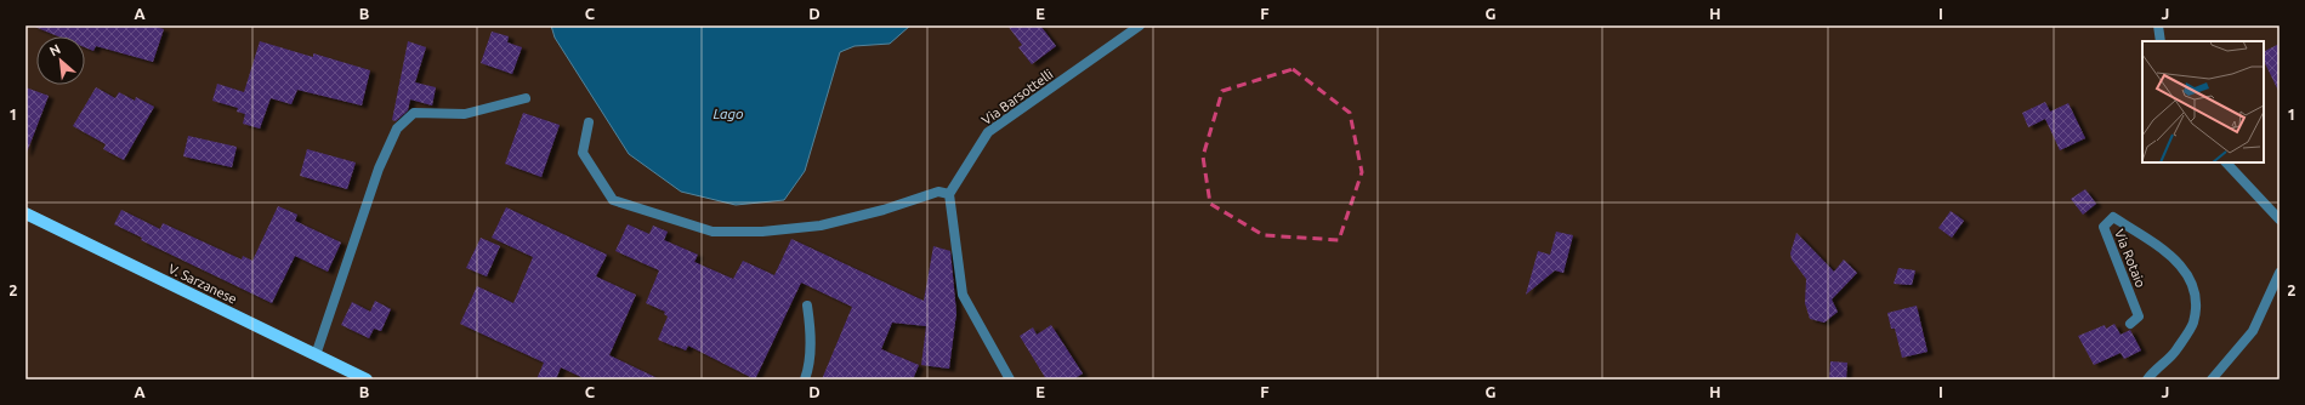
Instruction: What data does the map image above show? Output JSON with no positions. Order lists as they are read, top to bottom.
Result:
{
  "streets": {
    "main road": ["V. Sarzanese"],
    "street": ["Via Barsottelli", "Via Rotaio"]
  },
  "water": ["Lago"],
  "north": "top left",
  "grid": {
    "columns": [
      "A",
      "B",
      "C",
      "D",
      "E",
      "F",
      "G",
      "H",
      "I",
      "J"
    ],
    "rows": ["1", "2"]
  }
}
